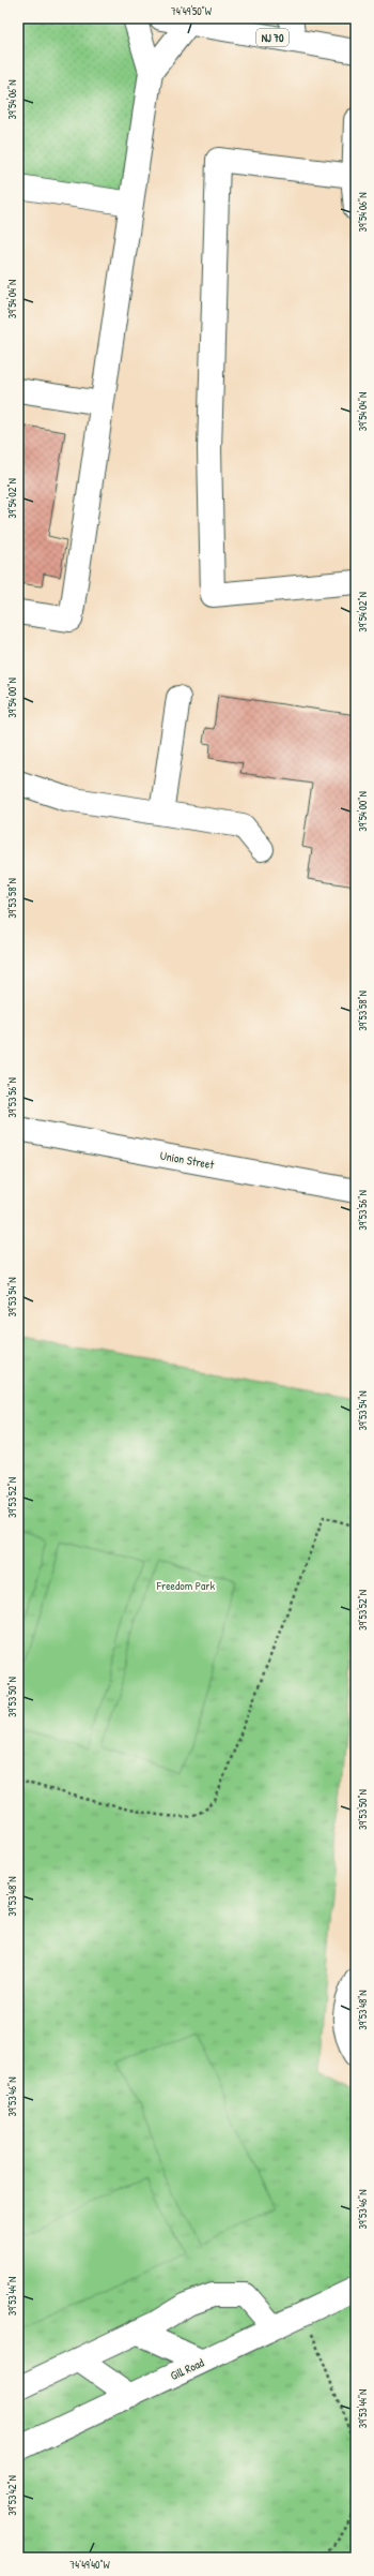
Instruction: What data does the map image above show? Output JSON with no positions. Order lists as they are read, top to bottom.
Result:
{
  "streets": {
    "main road": ["NJ 70", "Union Street", "Gill Road"]
  },
  "parks": ["Freedom Park"],
  "coordinates": [
    "74°49'50\"W",
    "39°54'06\"N",
    "39°54'04\"N",
    "39°54'02\"N",
    "39°54'00\"N",
    "39°53'58\"N",
    "39°53'56\"N",
    "39°53'54\"N",
    "39°53'52\"N",
    "39°53'50\"N",
    "39°53'48\"N",
    "39°53'46\"N",
    "39°53'44\"N",
    "39°53'42\"N",
    "74°49'40\"W"
  ]
}
